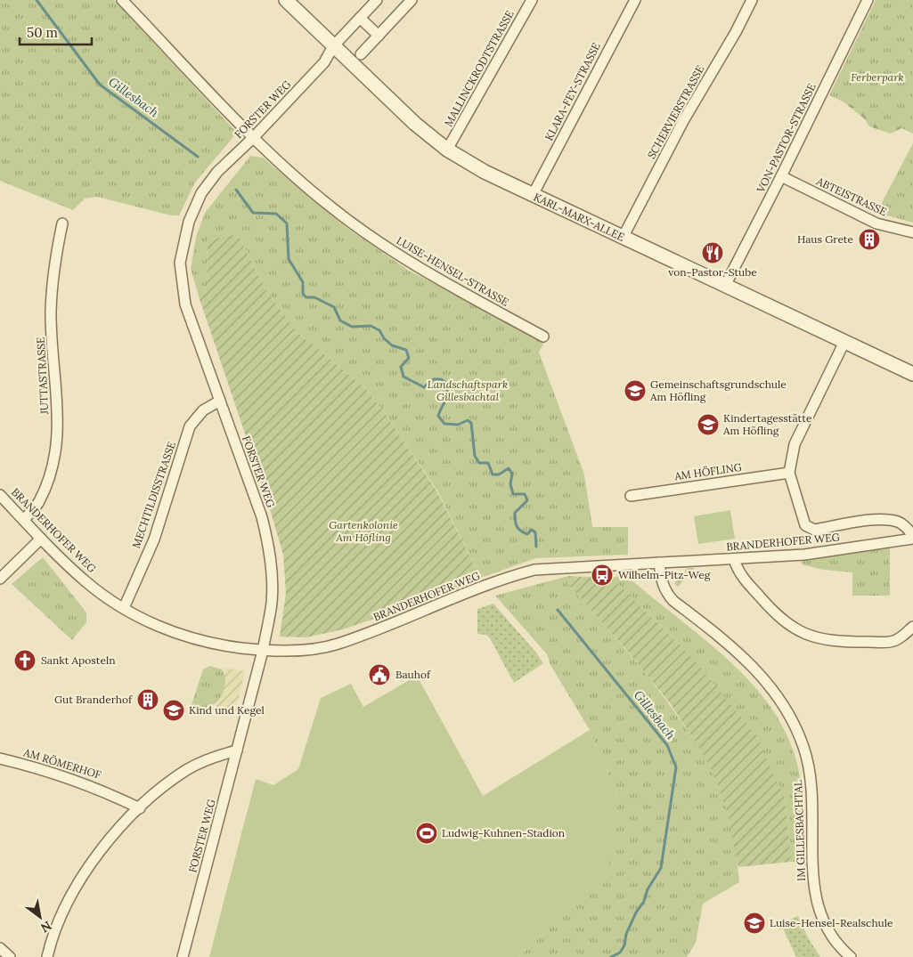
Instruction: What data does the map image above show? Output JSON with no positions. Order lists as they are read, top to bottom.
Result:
{
  "streets": {
    "street": [
      "MALLINCKRODTSTRASSE",
      "KLARA-FEY-STRASSE",
      "FORSTER WEG",
      "SCHERVIERSTRASSE",
      "VON-PASTOR-STRASSE",
      "ABTEISTRASSE",
      "KARL-MARX-ALLEE",
      "LUISE-HENSEL-STRASSE",
      "JUTTASTRASSE",
      "AM HÖFLING",
      "MECHTILDISSTRASSE",
      "BRANDERHOFER WEG",
      "AM RÖMERHOF",
      "IM GILLESBACHTAL"
    ]
  },
  "crossings": [
    ["MALLINCKRODTSTRASSE", "KARL-MARX-ALLEE"],
    ["KLARA-FEY-STRASSE", "KARL-MARX-ALLEE"],
    ["FORSTER WEG", "KARL-MARX-ALLEE"],
    ["FORSTER WEG", "LUISE-HENSEL-STRASSE"],
    ["FORSTER WEG", "MECHTILDISSTRASSE"],
    ["FORSTER WEG", "BRANDERHOFER WEG"],
    ["SCHERVIERSTRASSE", "KARL-MARX-ALLEE"],
    ["VON-PASTOR-STRASSE", "ABTEISTRASSE"],
    ["VON-PASTOR-STRASSE", "KARL-MARX-ALLEE"],
    ["JUTTASTRASSE", "BRANDERHOFER WEG"],
    ["AM HÖFLING", "BRANDERHOFER WEG"],
    ["MECHTILDISSTRASSE", "BRANDERHOFER WEG"],
    ["BRANDERHOFER WEG", "IM GILLESBACHTAL"]
  ],
  "water": ["Gillesbach"],
  "parks": ["Ferberpark", "Landschaftspark Gillesbachtal", "Gartenkolonie Am Höfling"],
  "places": {
    "building": ["Haus Grete", "Gut Branderhof"],
    "restaurant": ["von-Pastor-Stube"],
    "school or university": [
      "Gemeinschaftsgrundschule Am Höfling",
      "Kindertagesstätte Am Höfling",
      "Kind und Kegel",
      "Luise-Hensel-Realschule"
    ],
    "bus stop": ["Wilhelm-Pitz-Weg"],
    "church": ["Sankt Aposteln"],
    "public building": ["Bauhof"],
    "sports": ["Ludwig-Kuhnen-Stadion"]
  },
  "scale_bar": "50 m",
  "north": "bottom right"
}
